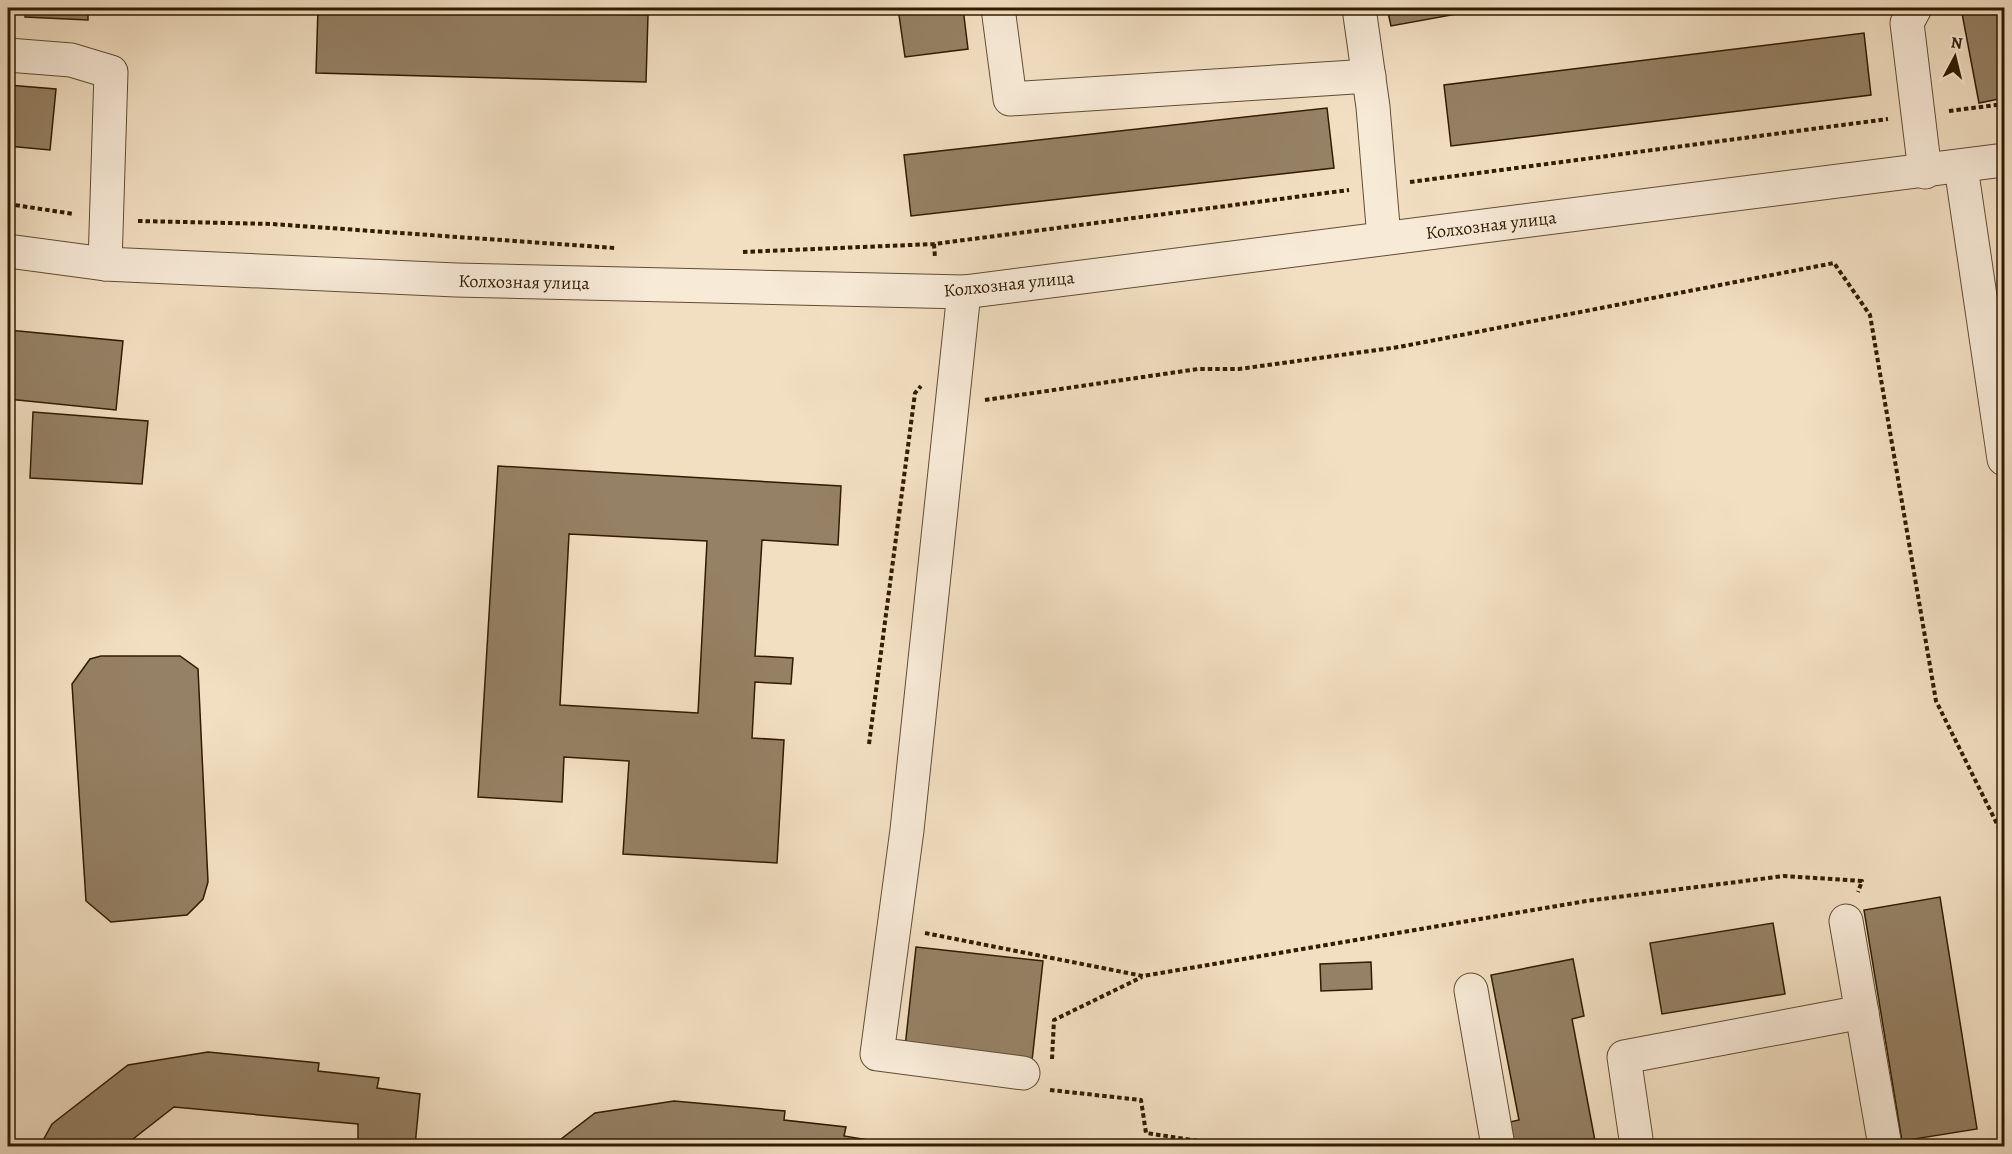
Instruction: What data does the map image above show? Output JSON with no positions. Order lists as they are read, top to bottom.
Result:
{
  "streets": {
    "street": ["Колхозная улица"]
  },
  "north": "top"
}
